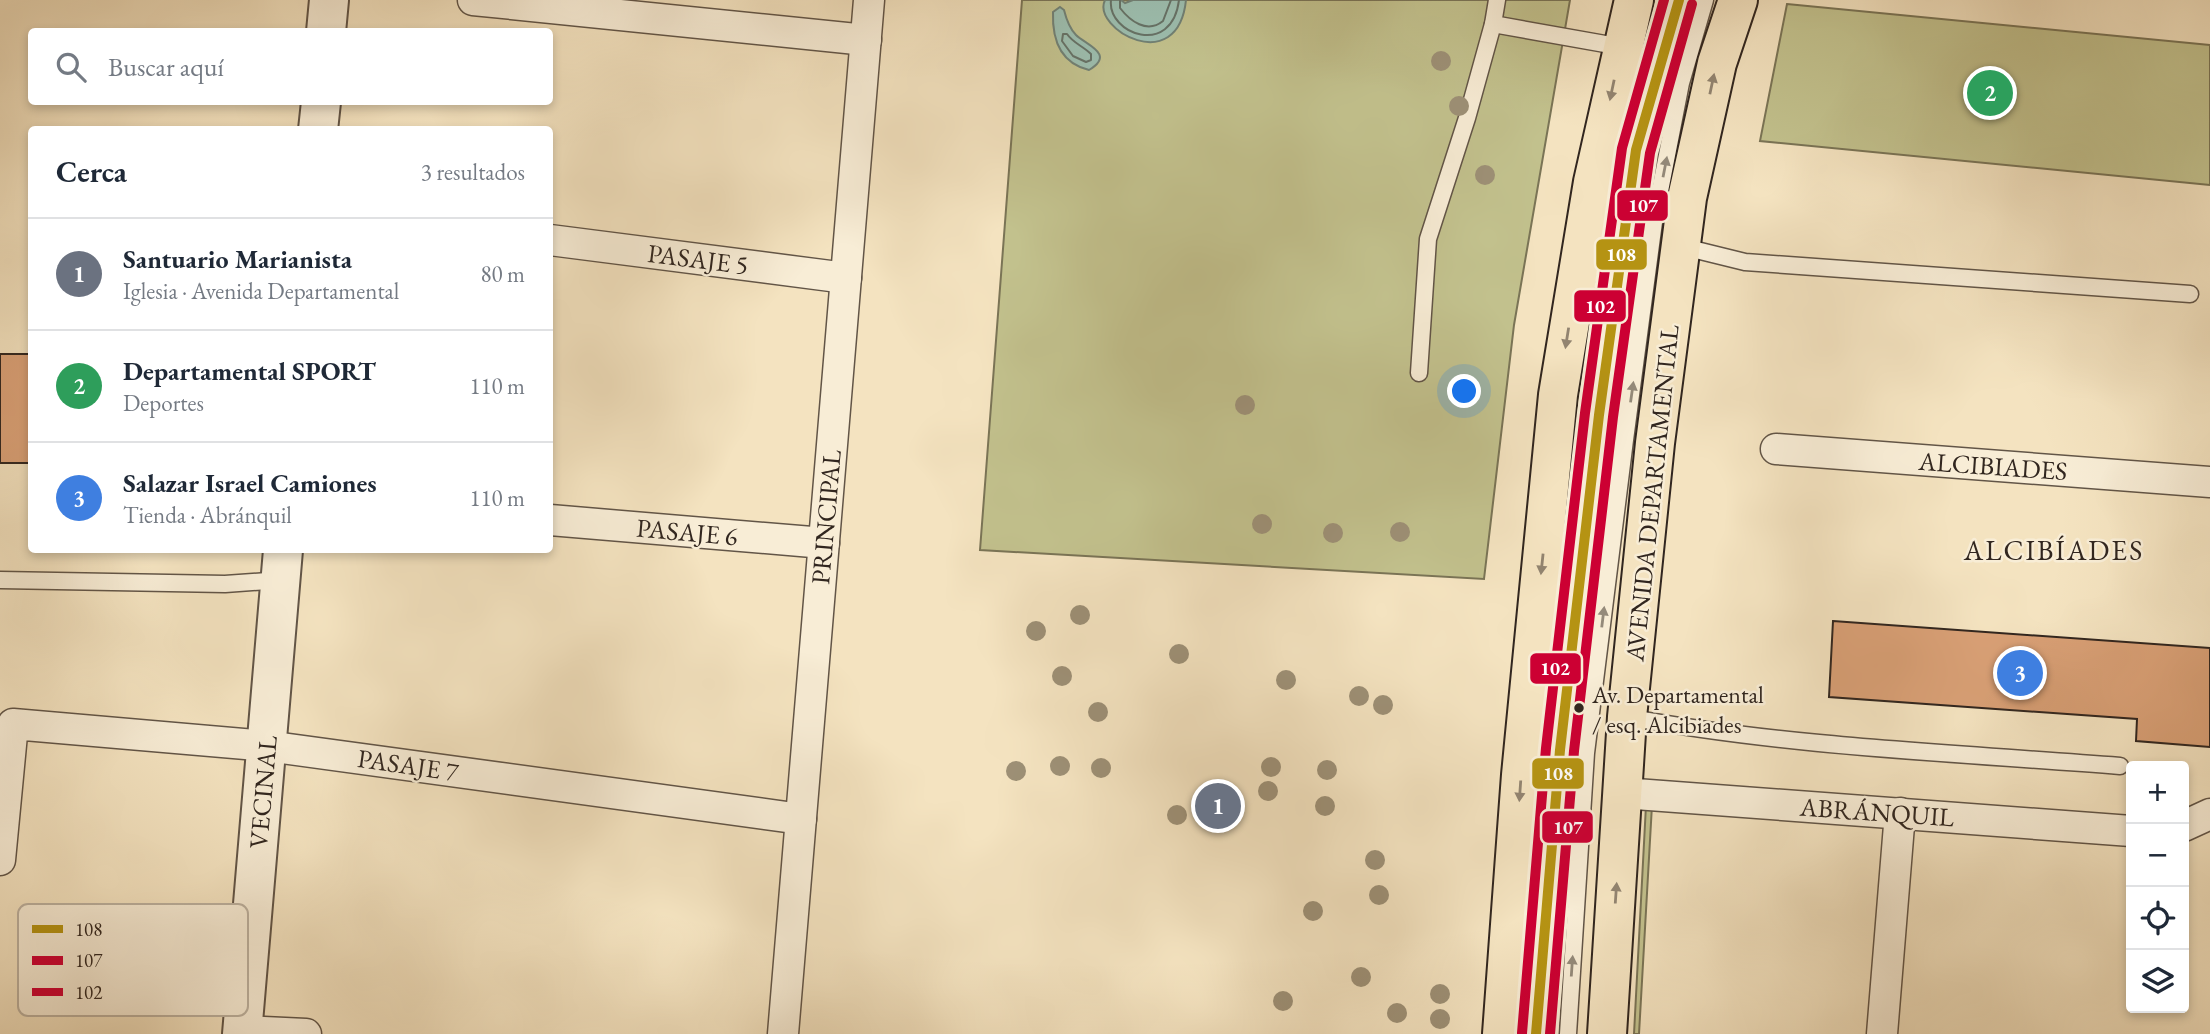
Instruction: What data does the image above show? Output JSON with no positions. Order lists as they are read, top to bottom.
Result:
{
  "streets": {
    "main road": ["AVENIDA DEPARTAMENTAL"],
    "street": [
      "PASAJE 5",
      "ALCIBIADES",
      "PRINCIPAL",
      "PASAJE 6",
      "PASAJE 7",
      "VECINAL",
      "ABRÁNQUIL"
    ]
  },
  "crossings": [
    ["PASAJE 5", "PRINCIPAL"],
    ["AVENIDA DEPARTAMENTAL", "ABRÁNQUIL"],
    ["PRINCIPAL", "PASAJE 6"],
    ["PRINCIPAL", "PASAJE 7"],
    ["PASAJE 7", "VECINAL"]
  ],
  "districts": ["ALCIBÍADES"],
  "places": ["Av. Departamental / esq. Alcibiades"],
  "lines": ["transit line 108", "transit line 102", "transit line 107"],
  "legend": ["108", "107", "102"],
  "page": {
    "search": "Buscar aquí",
    "pins": ["2", "3", "1"],
    "heading": ["Cerca", "3 resultados"],
    "list": [
      {
        "mark": "1",
        "name": "Santuario Marianista",
        "note": "Iglesia · Avenida Departamental",
        "value": "80 m"
      },
      {
        "mark": "2",
        "name": "Departamental SPORT",
        "note": "Deportes",
        "value": "110 m"
      },
      {
        "mark": "3",
        "name": "Salazar Israel Camiones",
        "note": "Tienda · Abránquil",
        "value": "110 m"
      }
    ],
    "map_buttons": ["+", "−"]
  }
}
